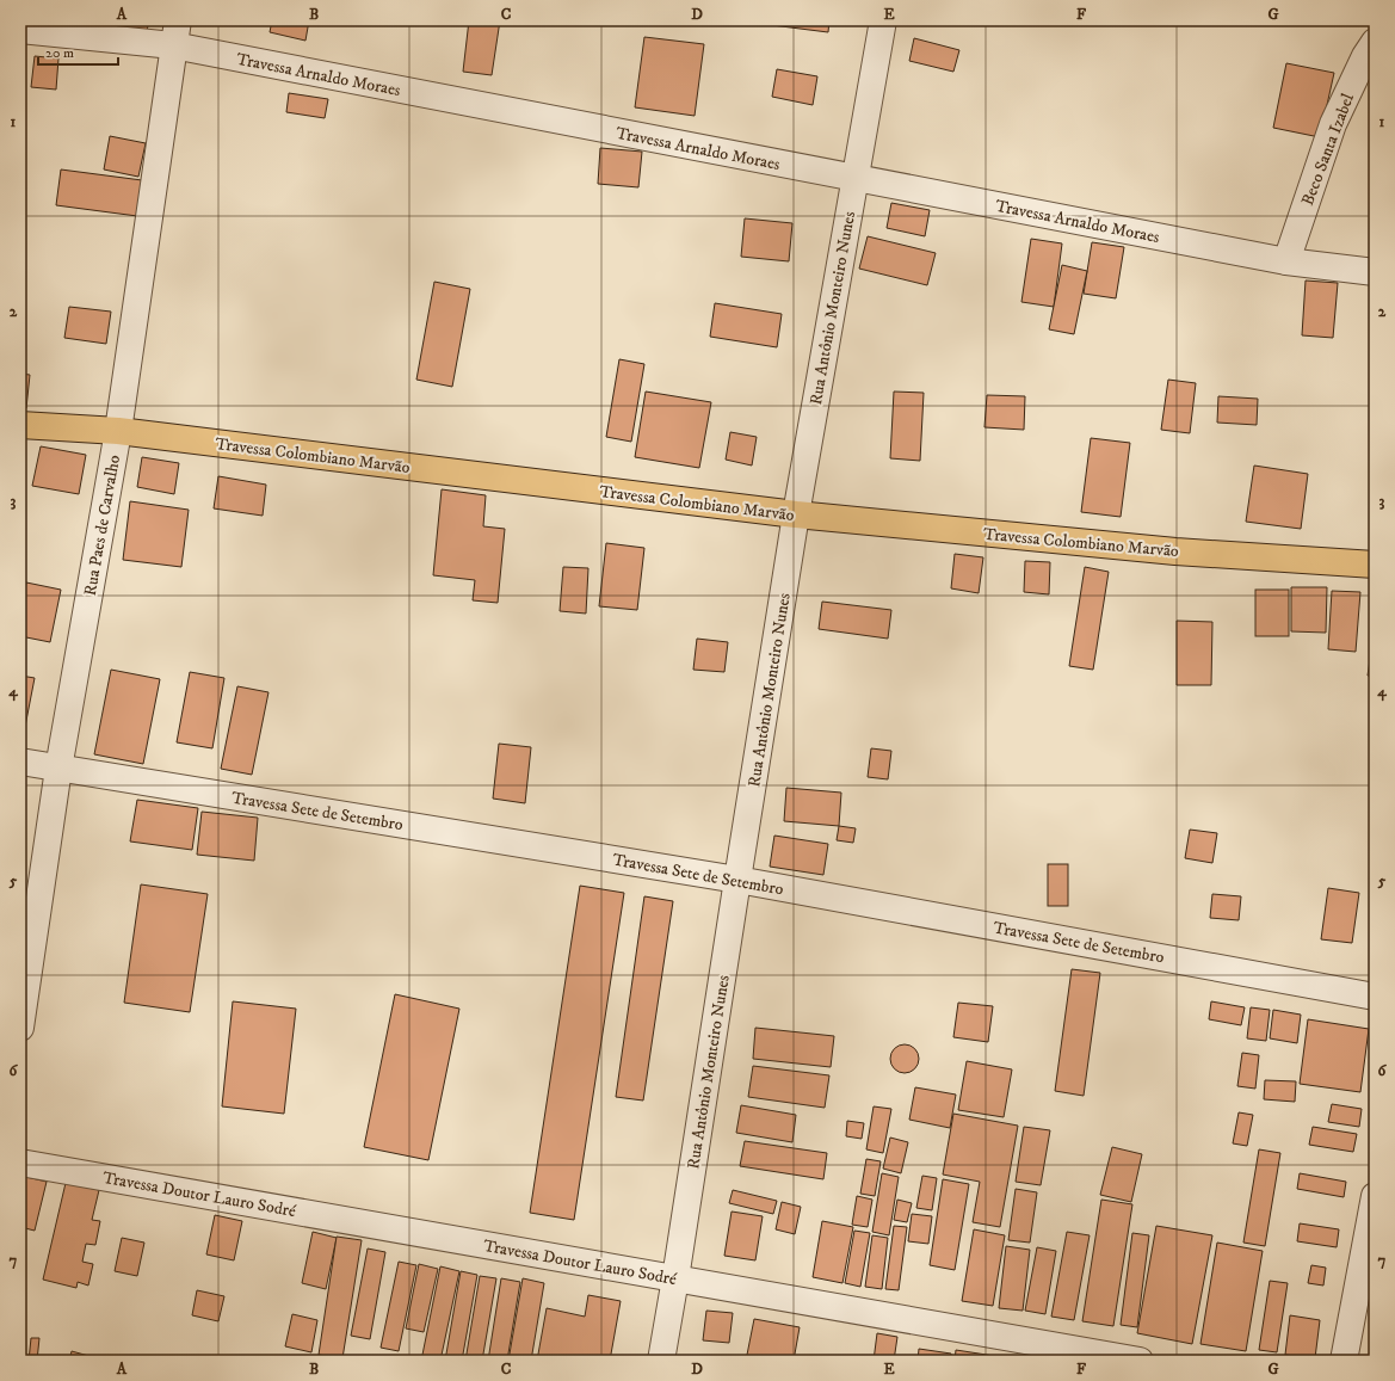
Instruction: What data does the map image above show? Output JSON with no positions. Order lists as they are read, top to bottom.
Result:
{
  "streets": {
    "main road": ["Travessa Colombiano Marvão"],
    "street": [
      "Travessa Arnaldo Moraes",
      "Beco Santa Izabel",
      "Rua Antônio Monteiro Nunes",
      "Rua Paes de Carvalho",
      "Travessa Sete de Setembro",
      "Travessa Doutor Lauro Sodré"
    ]
  },
  "crossings": [
    ["Travessa Arnaldo Moraes", "Beco Santa Izabel"],
    ["Travessa Arnaldo Moraes", "Rua Antônio Monteiro Nunes"],
    ["Travessa Arnaldo Moraes", "Rua Paes de Carvalho"],
    ["Rua Antônio Monteiro Nunes", "Travessa Colombiano Marvão"],
    ["Rua Antônio Monteiro Nunes", "Travessa Sete de Setembro"],
    ["Rua Antônio Monteiro Nunes", "Travessa Doutor Lauro Sodré"],
    ["Travessa Colombiano Marvão", "Rua Paes de Carvalho"],
    ["Rua Paes de Carvalho", "Travessa Sete de Setembro"]
  ],
  "scale_bar": "20 m",
  "grid": {
    "columns": [
      "A",
      "B",
      "C",
      "D",
      "E",
      "F",
      "G"
    ],
    "rows": [
      "1",
      "2",
      "3",
      "4",
      "5",
      "6",
      "7"
    ]
  }
}
